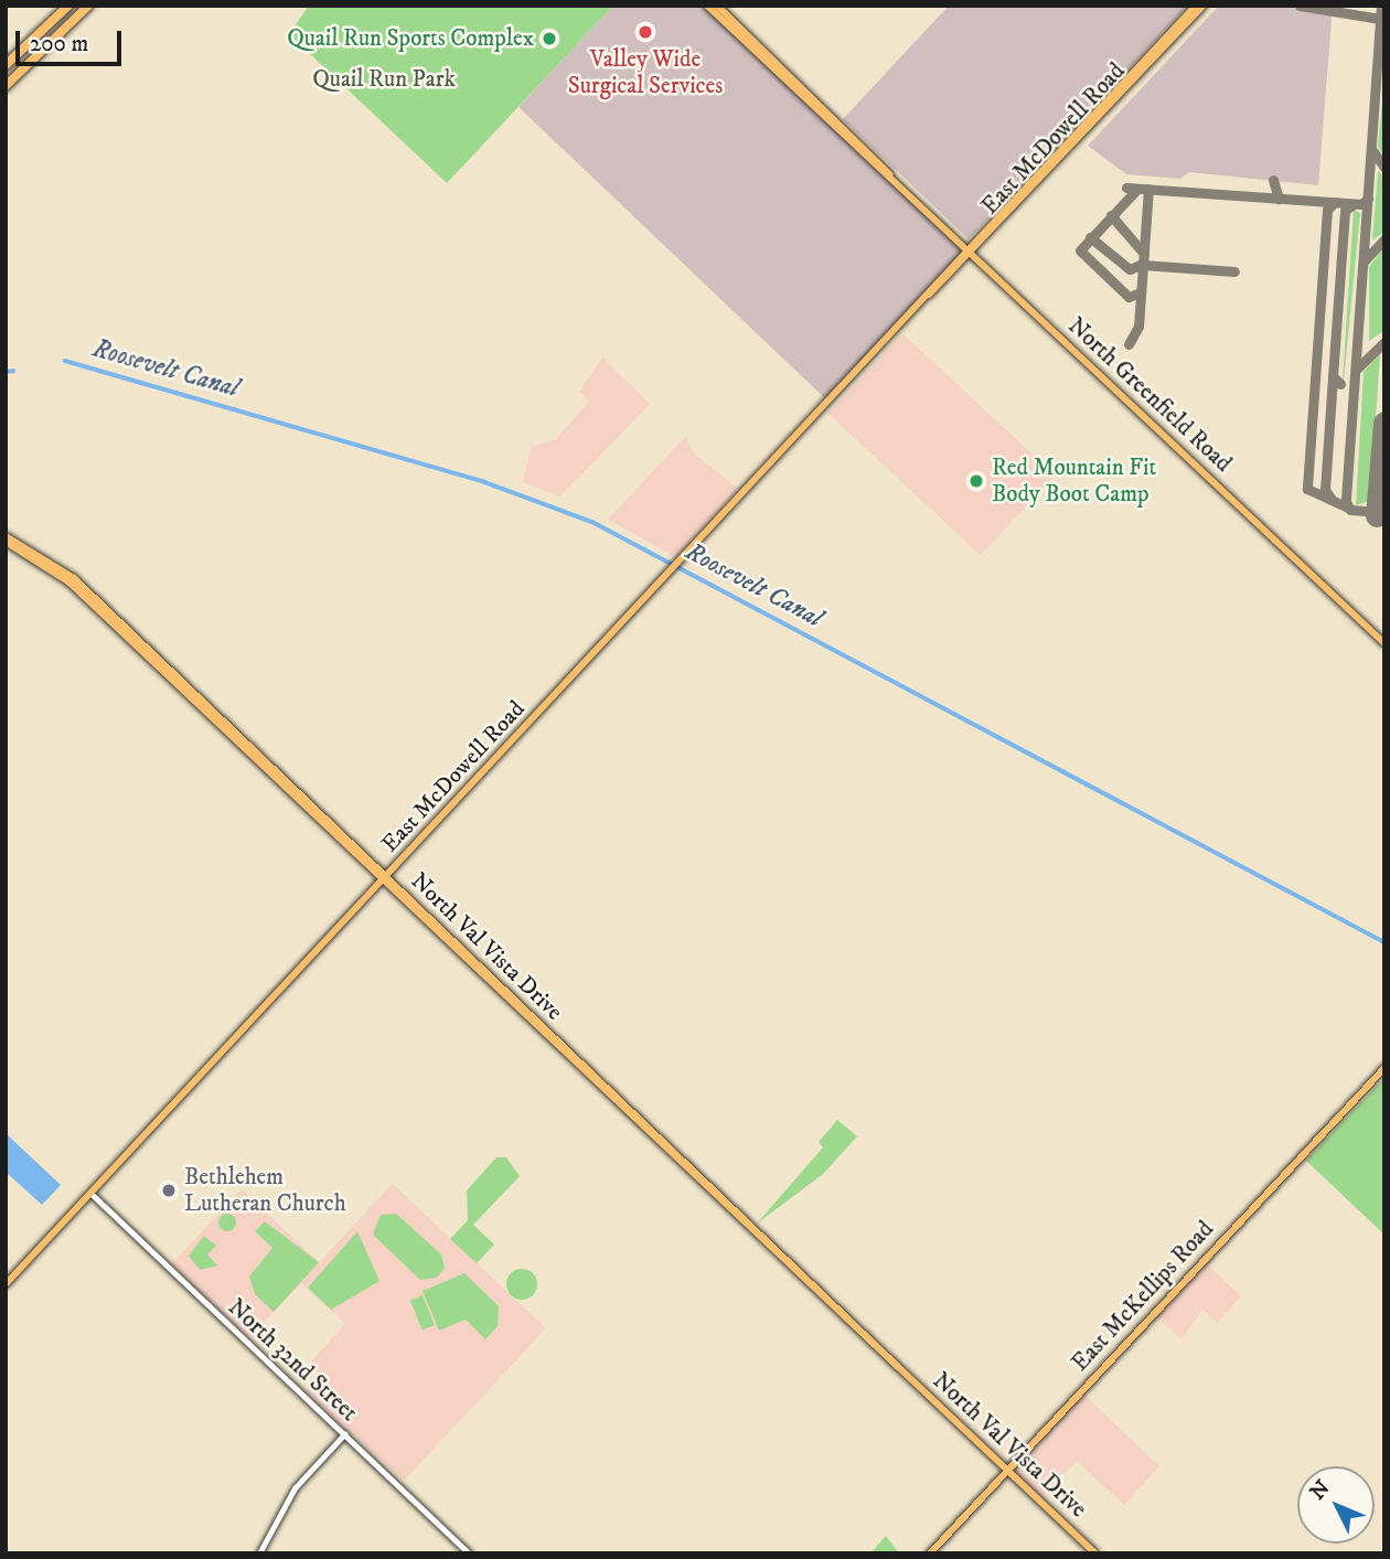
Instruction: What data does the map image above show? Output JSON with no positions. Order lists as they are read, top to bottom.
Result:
{
  "streets": {
    "main road": [
      "East McDowell Road",
      "North Greenfield Road",
      "North Val Vista Drive",
      "East McKellips Road"
    ],
    "street": ["North 32nd Street"]
  },
  "crossings": [
    ["East McDowell Road", "North Greenfield Road"],
    ["East McDowell Road", "North Val Vista Drive"],
    ["East McDowell Road", "North 32nd Street"],
    ["North Val Vista Drive", "East McKellips Road"]
  ],
  "water": ["Roosevelt Canal"],
  "parks": ["Quail Run Park"],
  "places": [
    "Valley Wide Surgical Services",
    "Quail Run Sports Complex",
    "Red Mountain Fit Body Boot Camp",
    "Bethlehem Lutheran Church"
  ],
  "scale_bar": "200 m",
  "north": "top left"
}
